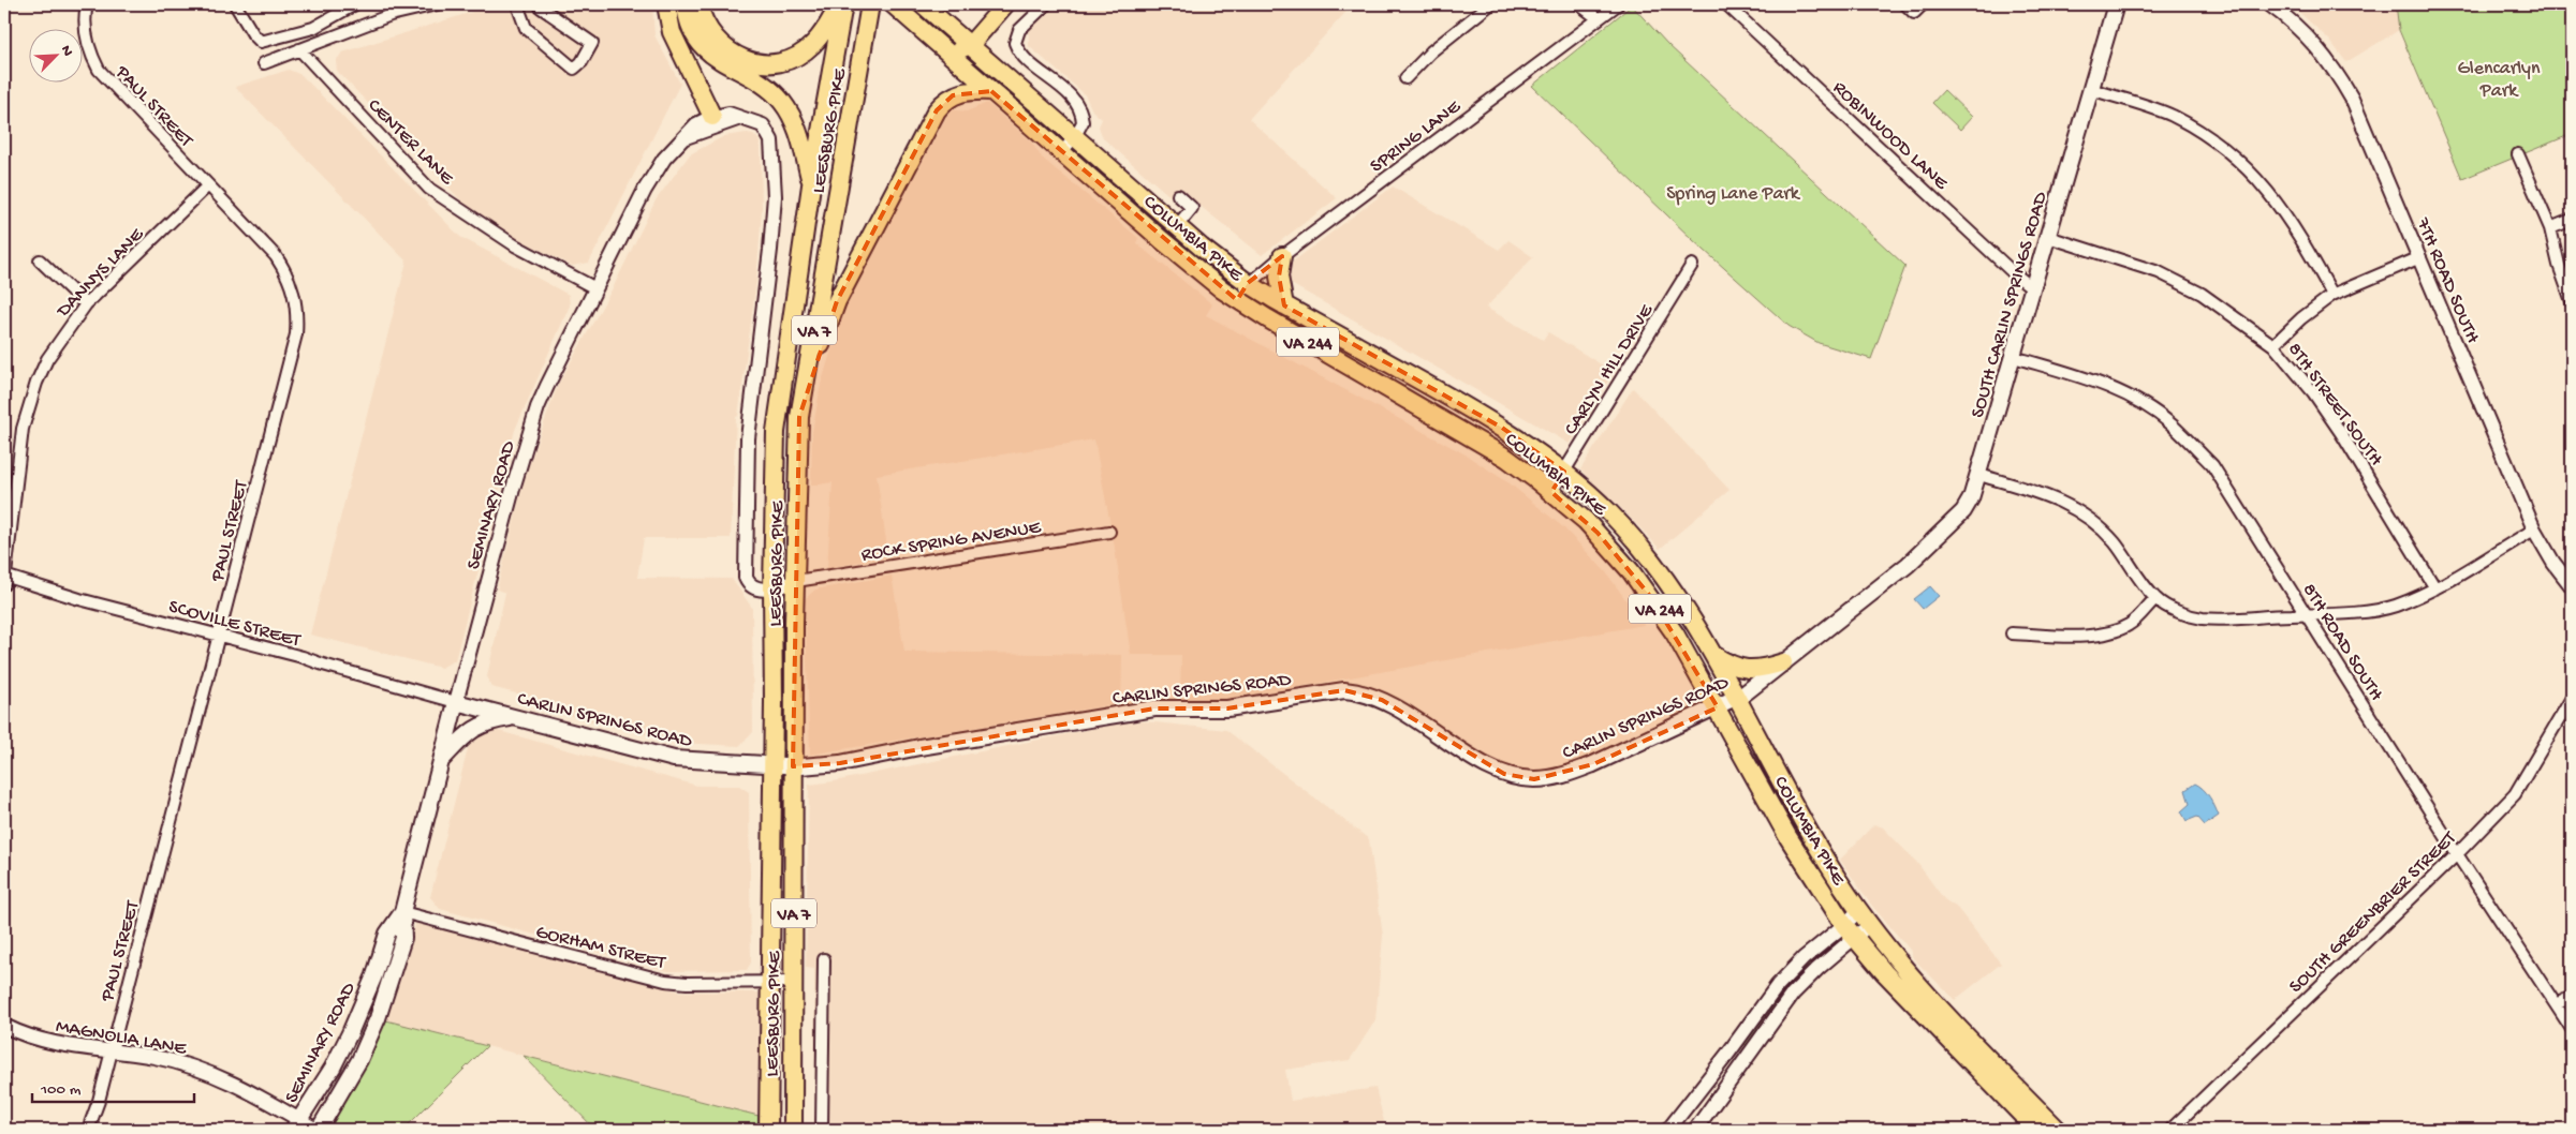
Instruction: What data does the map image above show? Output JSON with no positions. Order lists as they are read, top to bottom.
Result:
{
  "streets": {
    "main road": [
      "LEESBURG PIKE",
      "COLUMBIA PIKE",
      "SOUTH CARLIN SPRINGS ROAD",
      "VA 7",
      "VA 244",
      "SEMINARY ROAD",
      "CARLIN SPRINGS ROAD"
    ],
    "street": [
      "PAUL STREET",
      "ROBINWOOD LANE",
      "SPRING LANE",
      "CENTER LANE",
      "DANNYS LANE",
      "7TH ROAD SOUTH",
      "CARLYN HILL DRIVE",
      "8TH STREET SOUTH",
      "ROCK SPRING AVENUE",
      "SCOVILLE STREET",
      "8TH ROAD SOUTH",
      "SOUTH GREENBRIER STREET",
      "GORHAM STREET",
      "MAGNOLIA LANE"
    ]
  },
  "crossings": [
    ["PAUL STREET", "DANNYS LANE"],
    ["PAUL STREET", "SCOVILLE STREET"],
    ["PAUL STREET", "MAGNOLIA LANE"],
    ["LEESBURG PIKE", "ROCK SPRING AVENUE"],
    ["LEESBURG PIKE", "CARLIN SPRINGS ROAD"],
    ["LEESBURG PIKE", "GORHAM STREET"],
    ["ROBINWOOD LANE", "SOUTH CARLIN SPRINGS ROAD"],
    ["SPRING LANE", "COLUMBIA PIKE"],
    ["CENTER LANE", "SEMINARY ROAD"],
    ["COLUMBIA PIKE", "CARLYN HILL DRIVE"],
    ["COLUMBIA PIKE", "CARLIN SPRINGS ROAD"],
    ["DANNYS LANE", "SCOVILLE STREET"],
    ["SOUTH CARLIN SPRINGS ROAD", "8TH STREET SOUTH"],
    ["SOUTH CARLIN SPRINGS ROAD", "8TH ROAD SOUTH"],
    ["SOUTH CARLIN SPRINGS ROAD", "CARLIN SPRINGS ROAD"],
    ["SEMINARY ROAD", "SCOVILLE STREET"],
    ["SEMINARY ROAD", "CARLIN SPRINGS ROAD"],
    ["SEMINARY ROAD", "GORHAM STREET"],
    ["SEMINARY ROAD", "MAGNOLIA LANE"],
    ["SCOVILLE STREET", "CARLIN SPRINGS ROAD"],
    ["8TH ROAD SOUTH", "SOUTH GREENBRIER STREET"]
  ],
  "parks": ["Glencarlyn Park", "Spring Lane Park"],
  "scale_bar": "100 m",
  "north": "top right"
}
